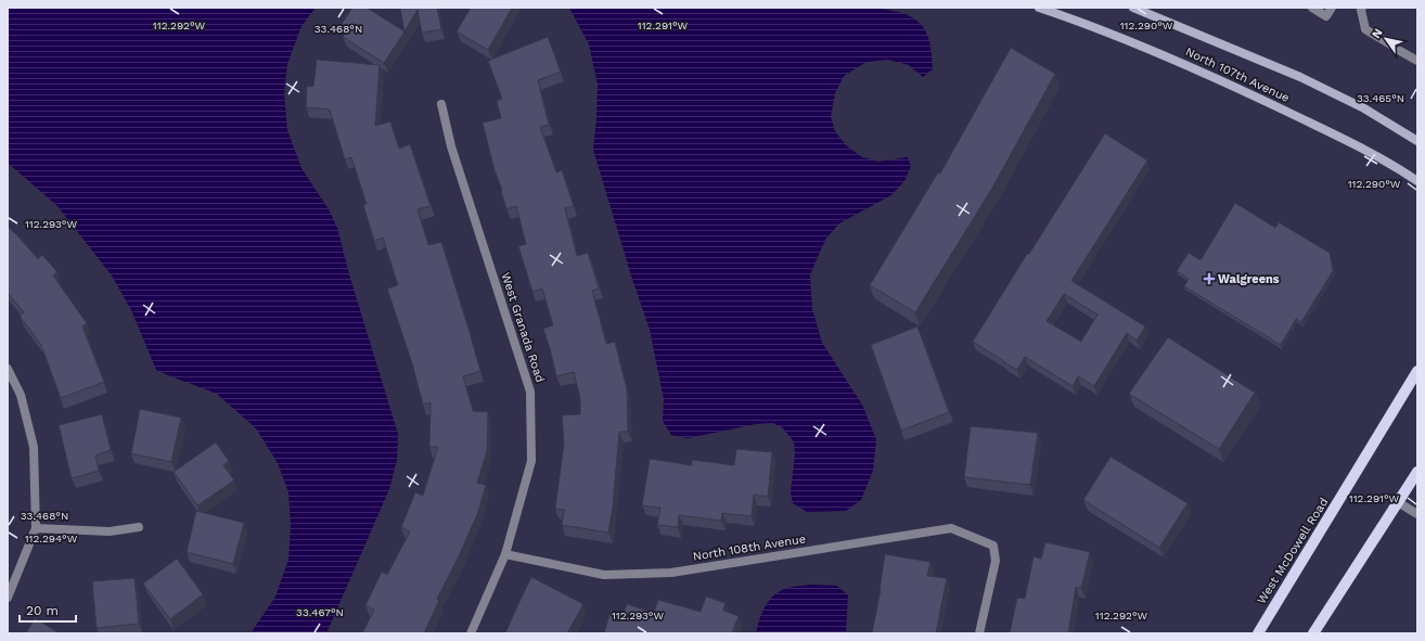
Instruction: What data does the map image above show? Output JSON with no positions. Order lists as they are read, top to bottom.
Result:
{
  "streets": {
    "main road": ["North 107th Avenue", "West McDowell Road"],
    "street": ["West Granada Road", "North 108th Avenue"]
  },
  "crossings": [
    ["West Granada Road", "North 108th Avenue"]
  ],
  "places": {
    "health": ["Walgreens"]
  },
  "scale_bar": "20 m",
  "north": "top left",
  "coordinates": [
    "112.292°W",
    "112.291°W",
    "112.290°W",
    "33.468°N",
    "33.465°N",
    "112.293°W",
    "112.294°W",
    "33.467°N"
  ]
}
